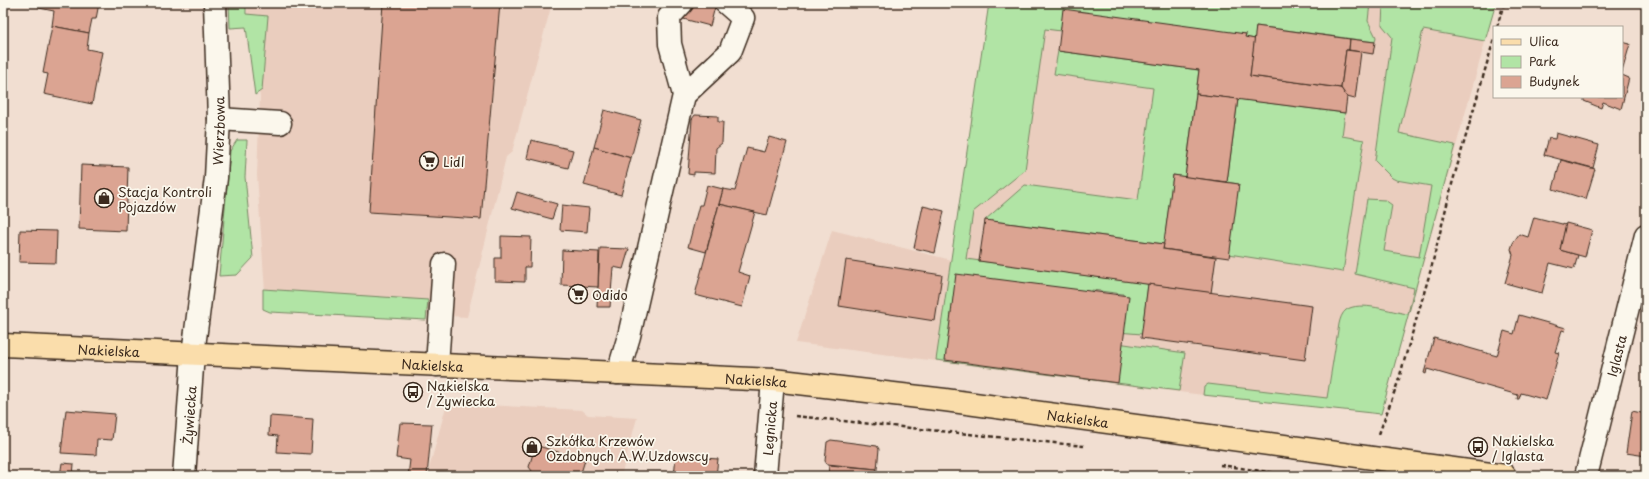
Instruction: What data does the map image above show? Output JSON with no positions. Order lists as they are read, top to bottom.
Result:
{
  "streets": {
    "main road": ["Nakielska"],
    "street": [
      "Wierzbowa",
      "Iglasta",
      "Żywiecka",
      "Legnicka"
    ]
  },
  "crossings": [
    ["Wierzbowa", "Nakielska"],
    ["Wierzbowa", "Żywiecka"],
    ["Nakielska", "Żywiecka"],
    ["Nakielska", "Legnicka"]
  ],
  "places": {
    "supermarket": ["Lidl", "Odido"],
    "shop": ["Stacja Kontroli Pojazdów", "Szkółka Krzewów Ozdobnych A.W.Uzdowscy"],
    "bus stop": ["Nakielska / Żywiecka", "Nakielska / Iglasta"]
  },
  "legend": ["Ulica", "Park", "Budynek"]
}
